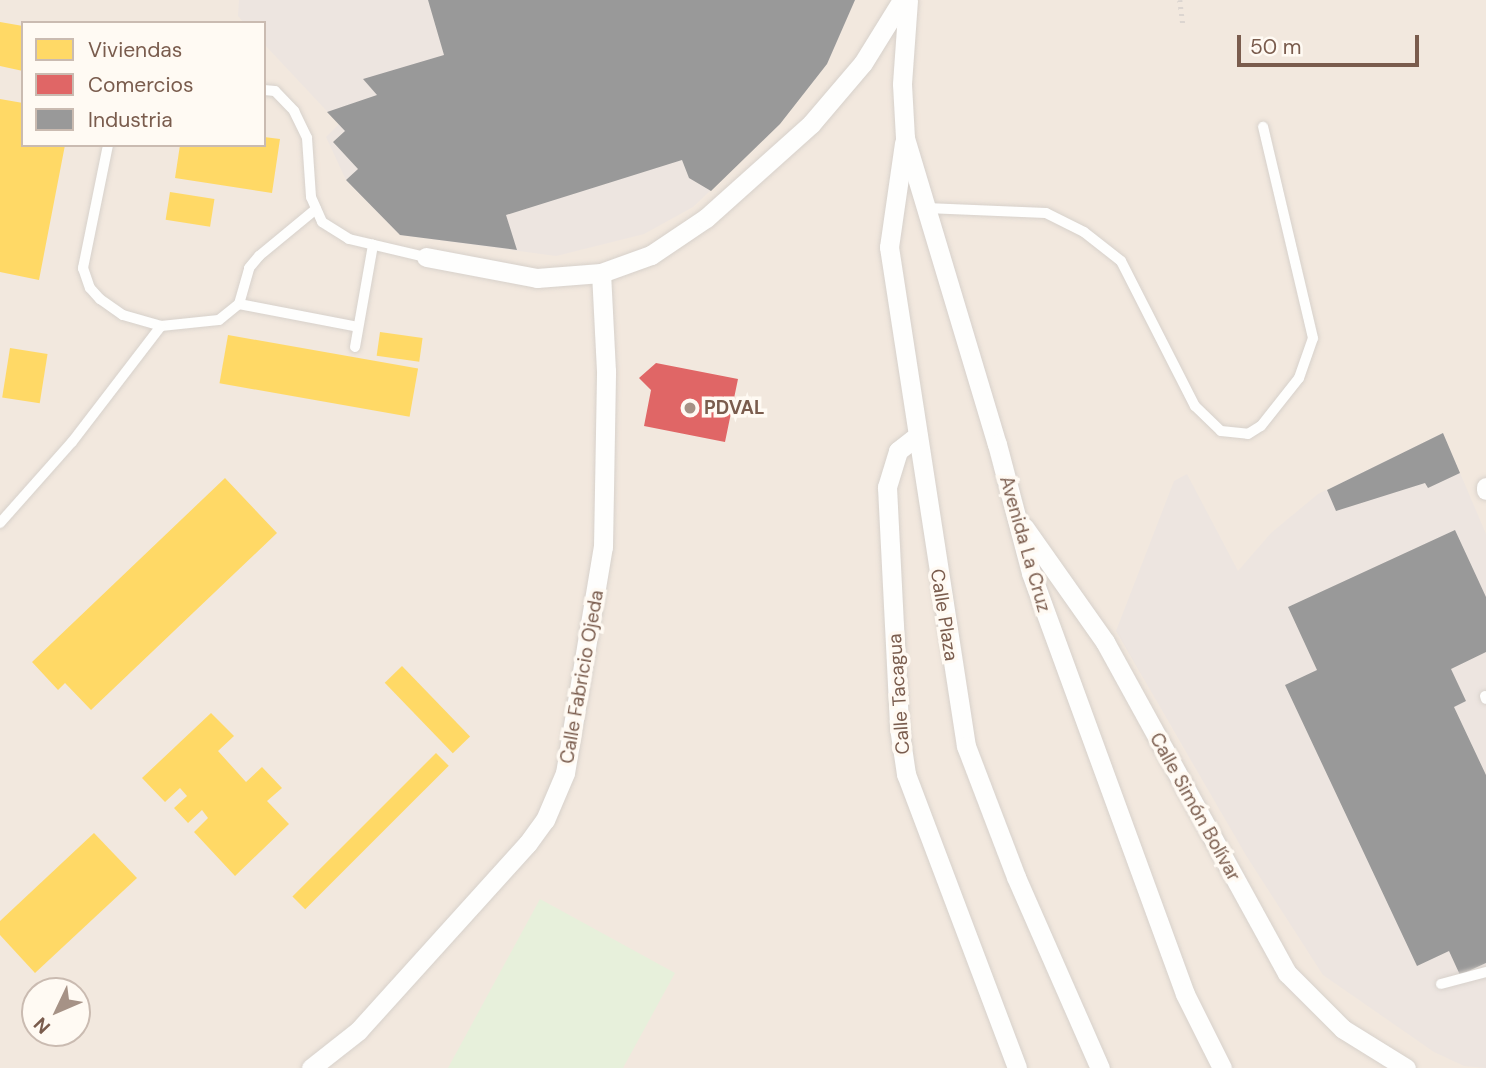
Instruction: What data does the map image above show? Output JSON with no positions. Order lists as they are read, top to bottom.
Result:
{
  "streets": {
    "street": [
      "Avenida La Cruz",
      "Calle Plaza",
      "Calle Fabricio Ojeda",
      "Calle Tacagua",
      "Calle Simón Bolívar"
    ]
  },
  "crossings": [
    ["Avenida La Cruz", "Calle Plaza"],
    ["Avenida La Cruz", "Calle Simón Bolívar"],
    ["Calle Plaza", "Calle Tacagua"]
  ],
  "places": ["PDVAL"],
  "legend": ["Viviendas", "Comercios", "Industria"],
  "scale_bar": "50 m",
  "north": "bottom left"
}
